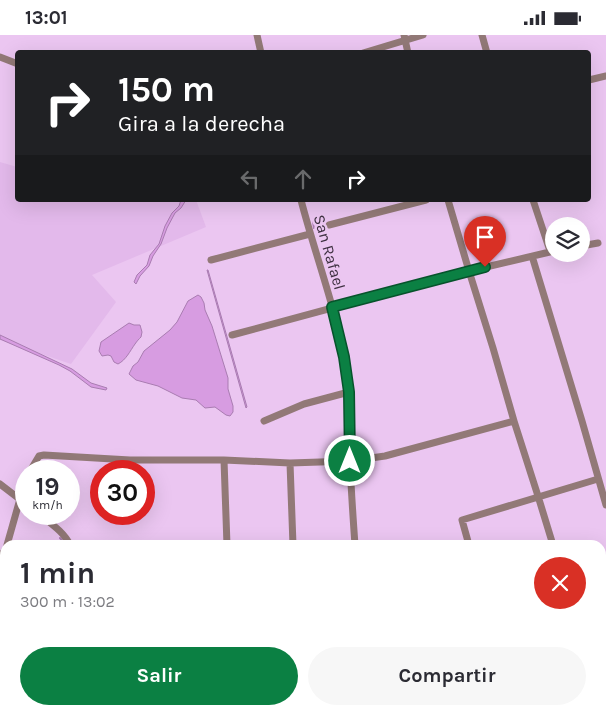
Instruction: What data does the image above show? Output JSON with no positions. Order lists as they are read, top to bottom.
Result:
{
  "streets": {
    "street": ["San Rafael"]
  },
  "page": {
    "status": "13:01",
    "turn": ["150 m", "Gira a la derecha"],
    "speed": "19 km/h",
    "limit": "30",
    "heading": ["1 min", "300 m · 13:02"],
    "buttons": ["Salir", "Compartir"]
  }
}
